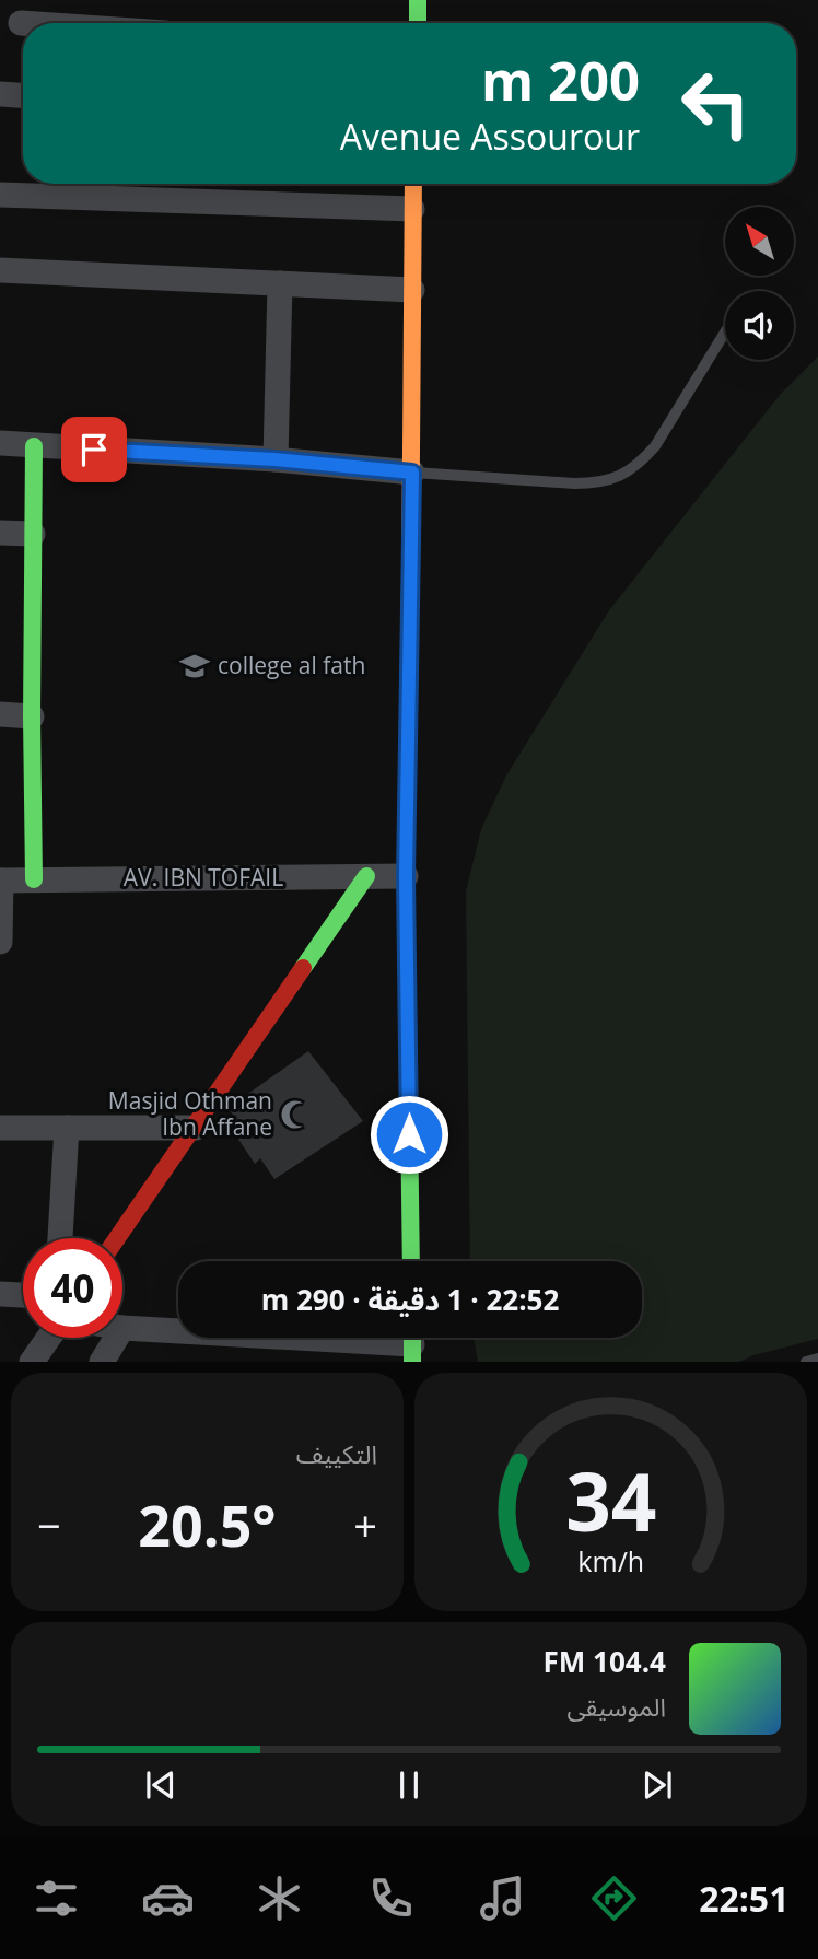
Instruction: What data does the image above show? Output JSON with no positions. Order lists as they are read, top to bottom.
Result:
{
  "streets": {
    "street": ["AV. IBN TOFAIL"]
  },
  "places": {
    "school or university": ["college al fath"],
    "mosque": ["Masjid Othman Ibn Affane"]
  },
  "north": "top left",
  "page": {
    "turn": ["200 m", "Avenue Assourour"],
    "limit": "40",
    "trip": "22:52 · 1 دقيقة · 290 m",
    "tile": "التكييف",
    "heat": ["−", "20.5°", "+"],
    "song": ["104.4 FM", "الموسيقى"],
    "tabs": "22:51",
    "gauge": ["34", "km/h"]
  }
}
